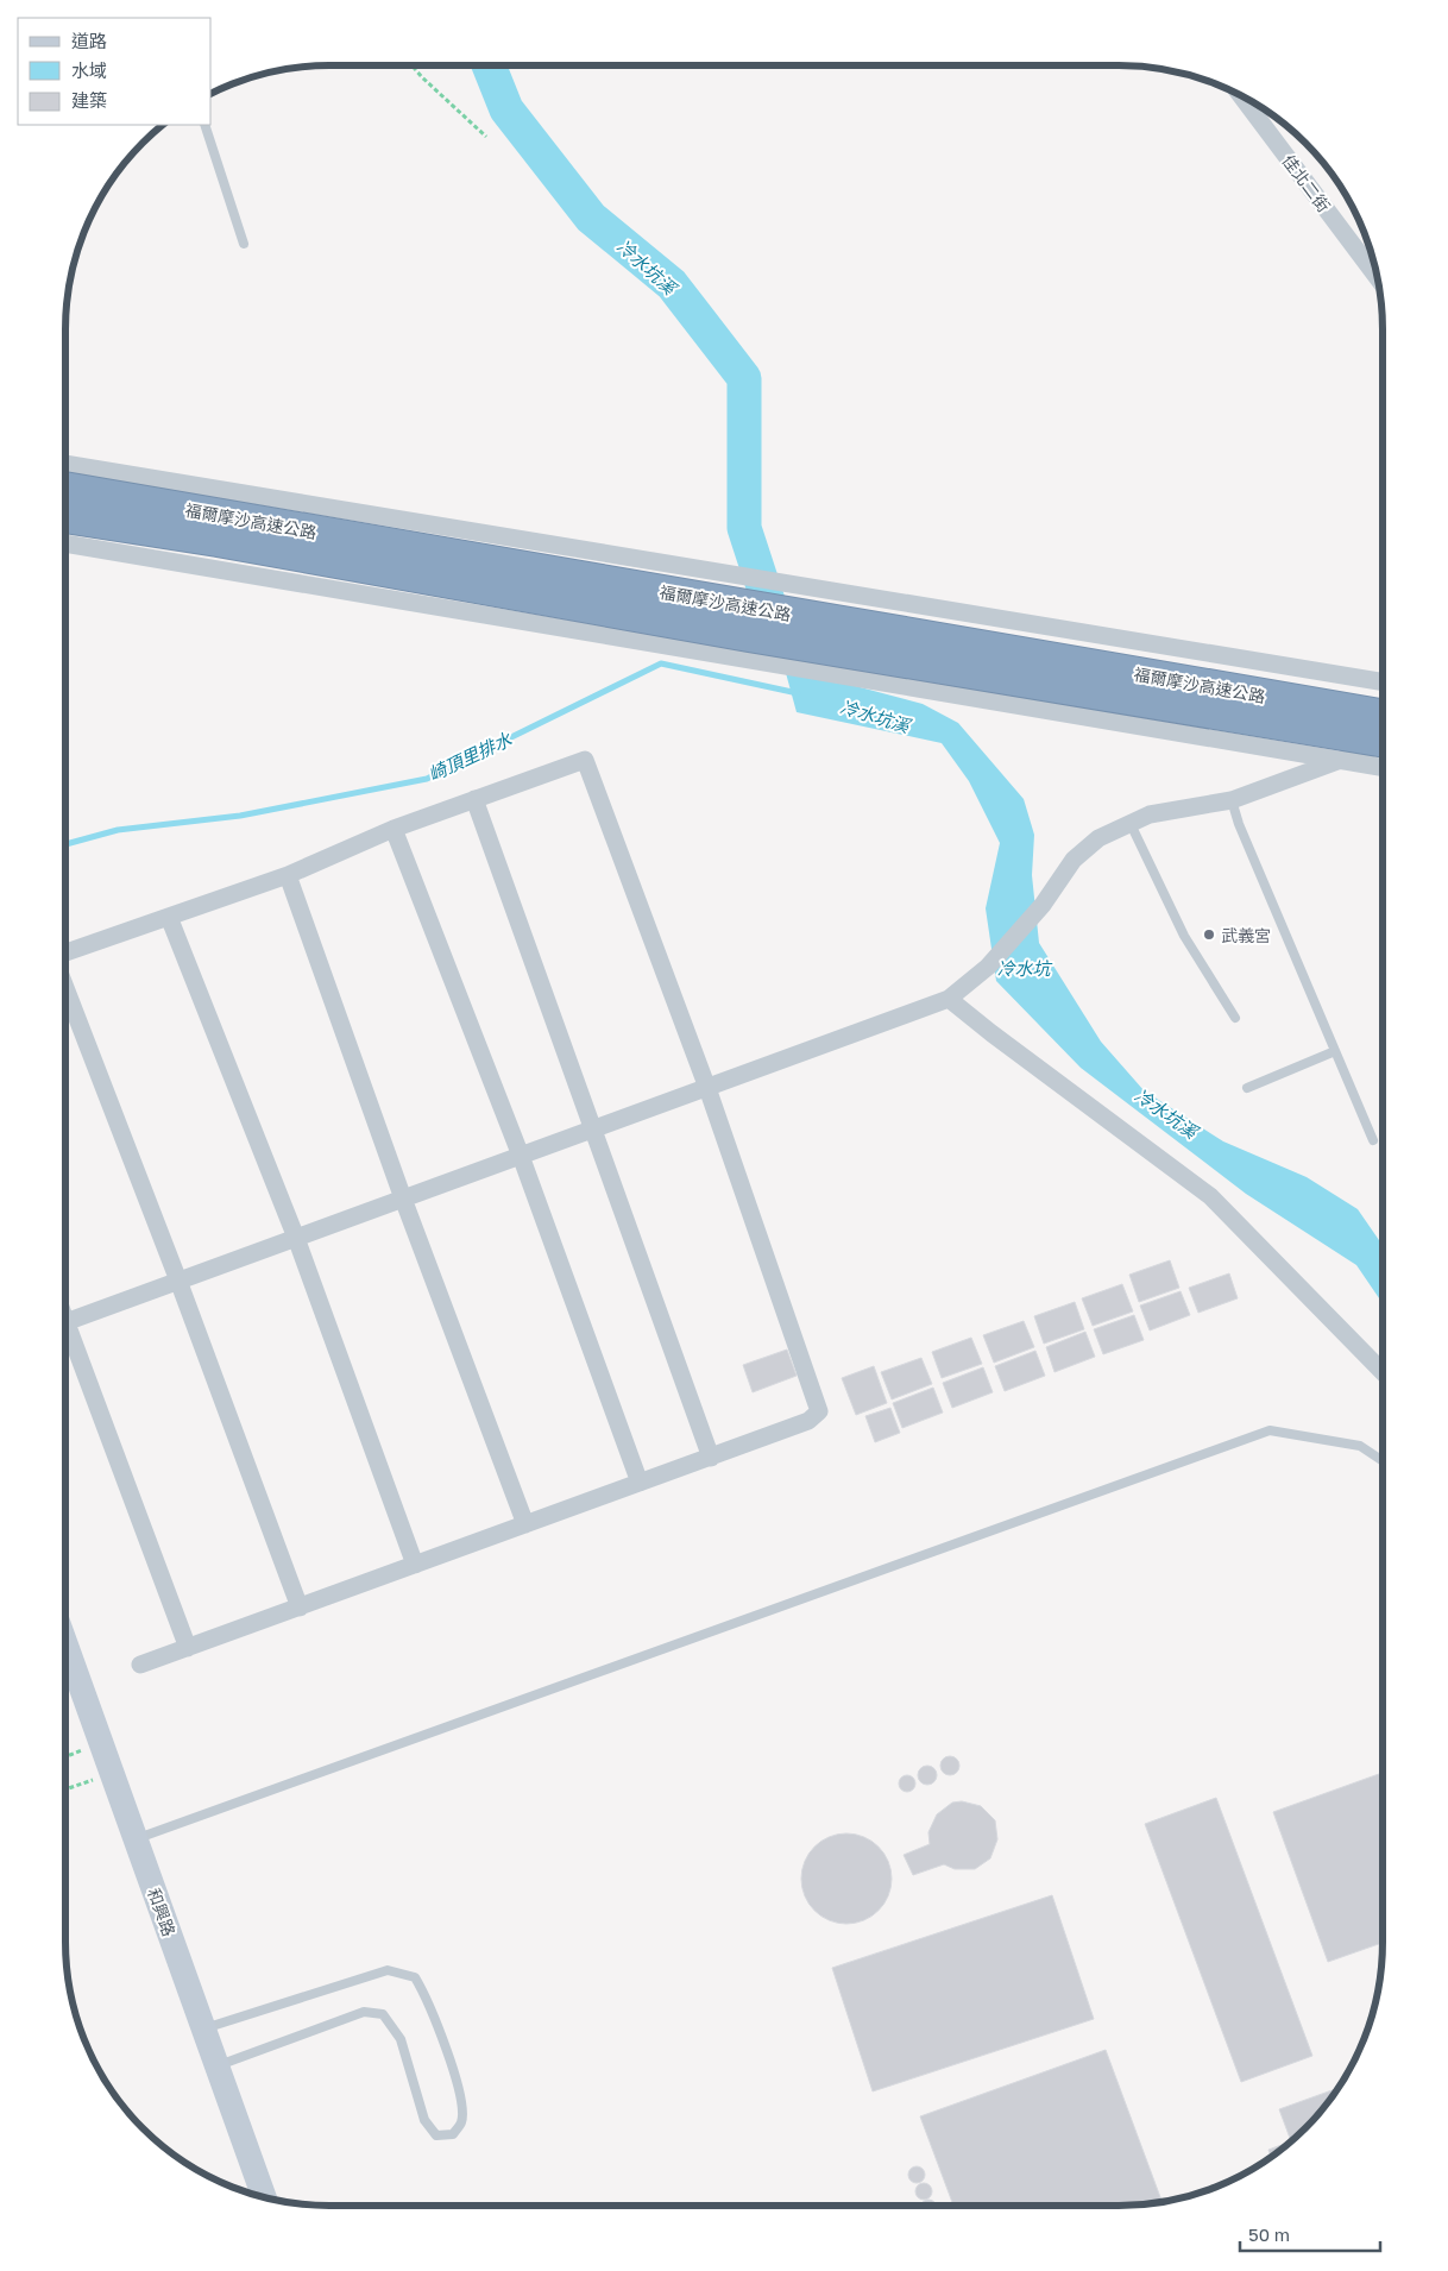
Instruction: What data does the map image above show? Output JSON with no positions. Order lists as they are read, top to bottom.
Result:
{
  "streets": {
    "highway": ["福爾摩沙高速公路"],
    "street": ["佳北二街", "和興路"]
  },
  "water": ["冷水坑溪", "崎頂里排水", "冷水坑"],
  "places": ["武義宮"],
  "legend": ["道路", "水域", "建築"],
  "scale_bar": "50 m"
}
